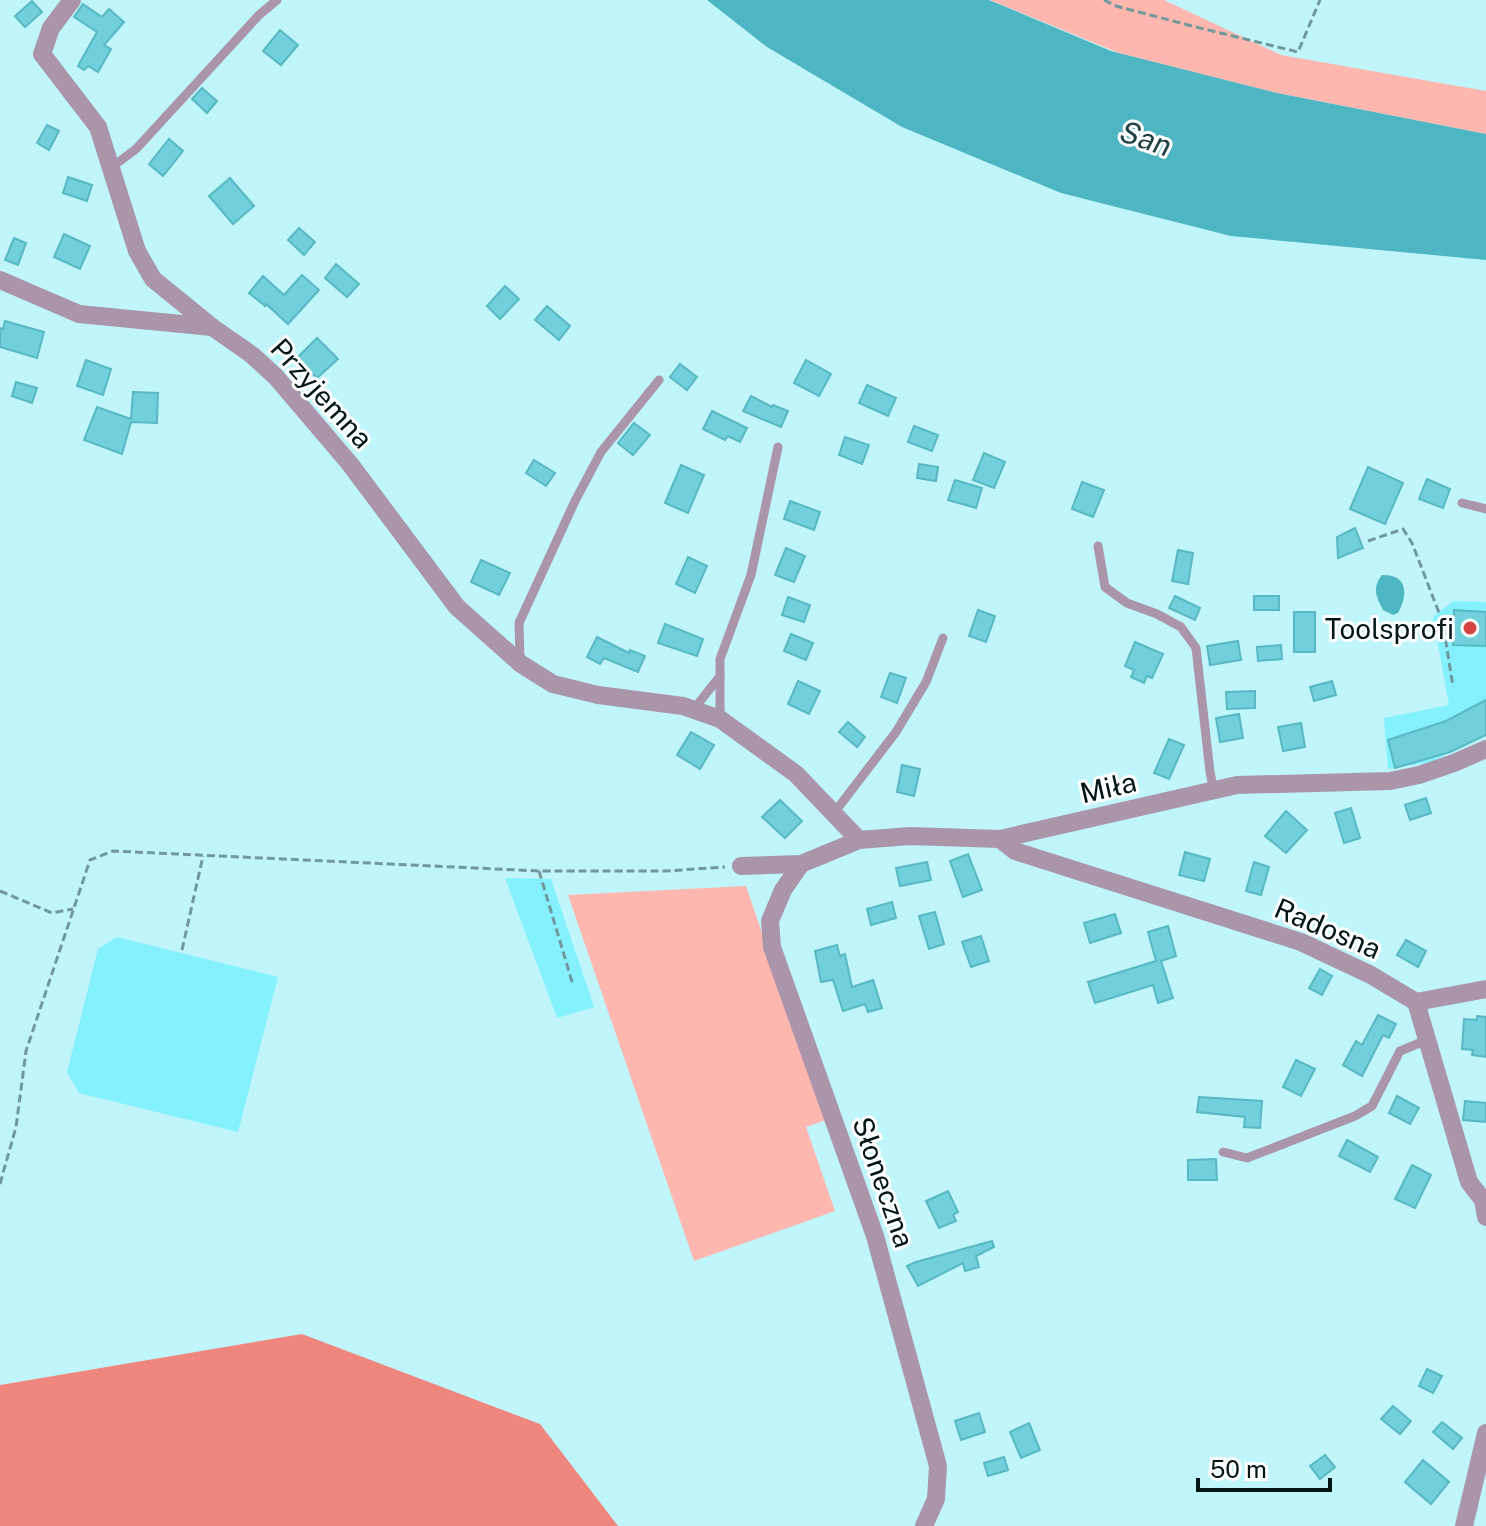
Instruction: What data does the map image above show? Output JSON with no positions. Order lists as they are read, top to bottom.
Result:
{
  "streets": {
    "street": [
      "Przyjemna",
      "Miła",
      "Radosna",
      "Słoneczna"
    ]
  },
  "crossings": [
    ["Przyjemna", "Miła"],
    ["Miła", "Radosna"],
    ["Miła", "Słoneczna"]
  ],
  "water": ["San"],
  "places": ["Toolsprofi"],
  "scale_bar": "50 m"
}
